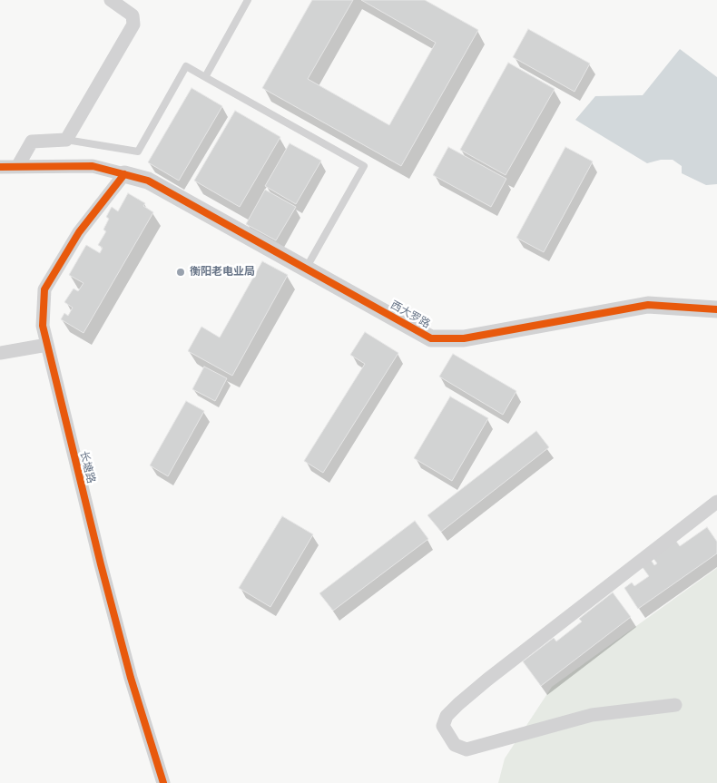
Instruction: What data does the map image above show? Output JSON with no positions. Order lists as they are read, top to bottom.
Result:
{
  "streets": {
    "street": ["西大罗路", "长塘路"]
  },
  "crossings": [
    ["西大罗路", "长塘路"]
  ],
  "places": ["衡阳老电业局"]
}
